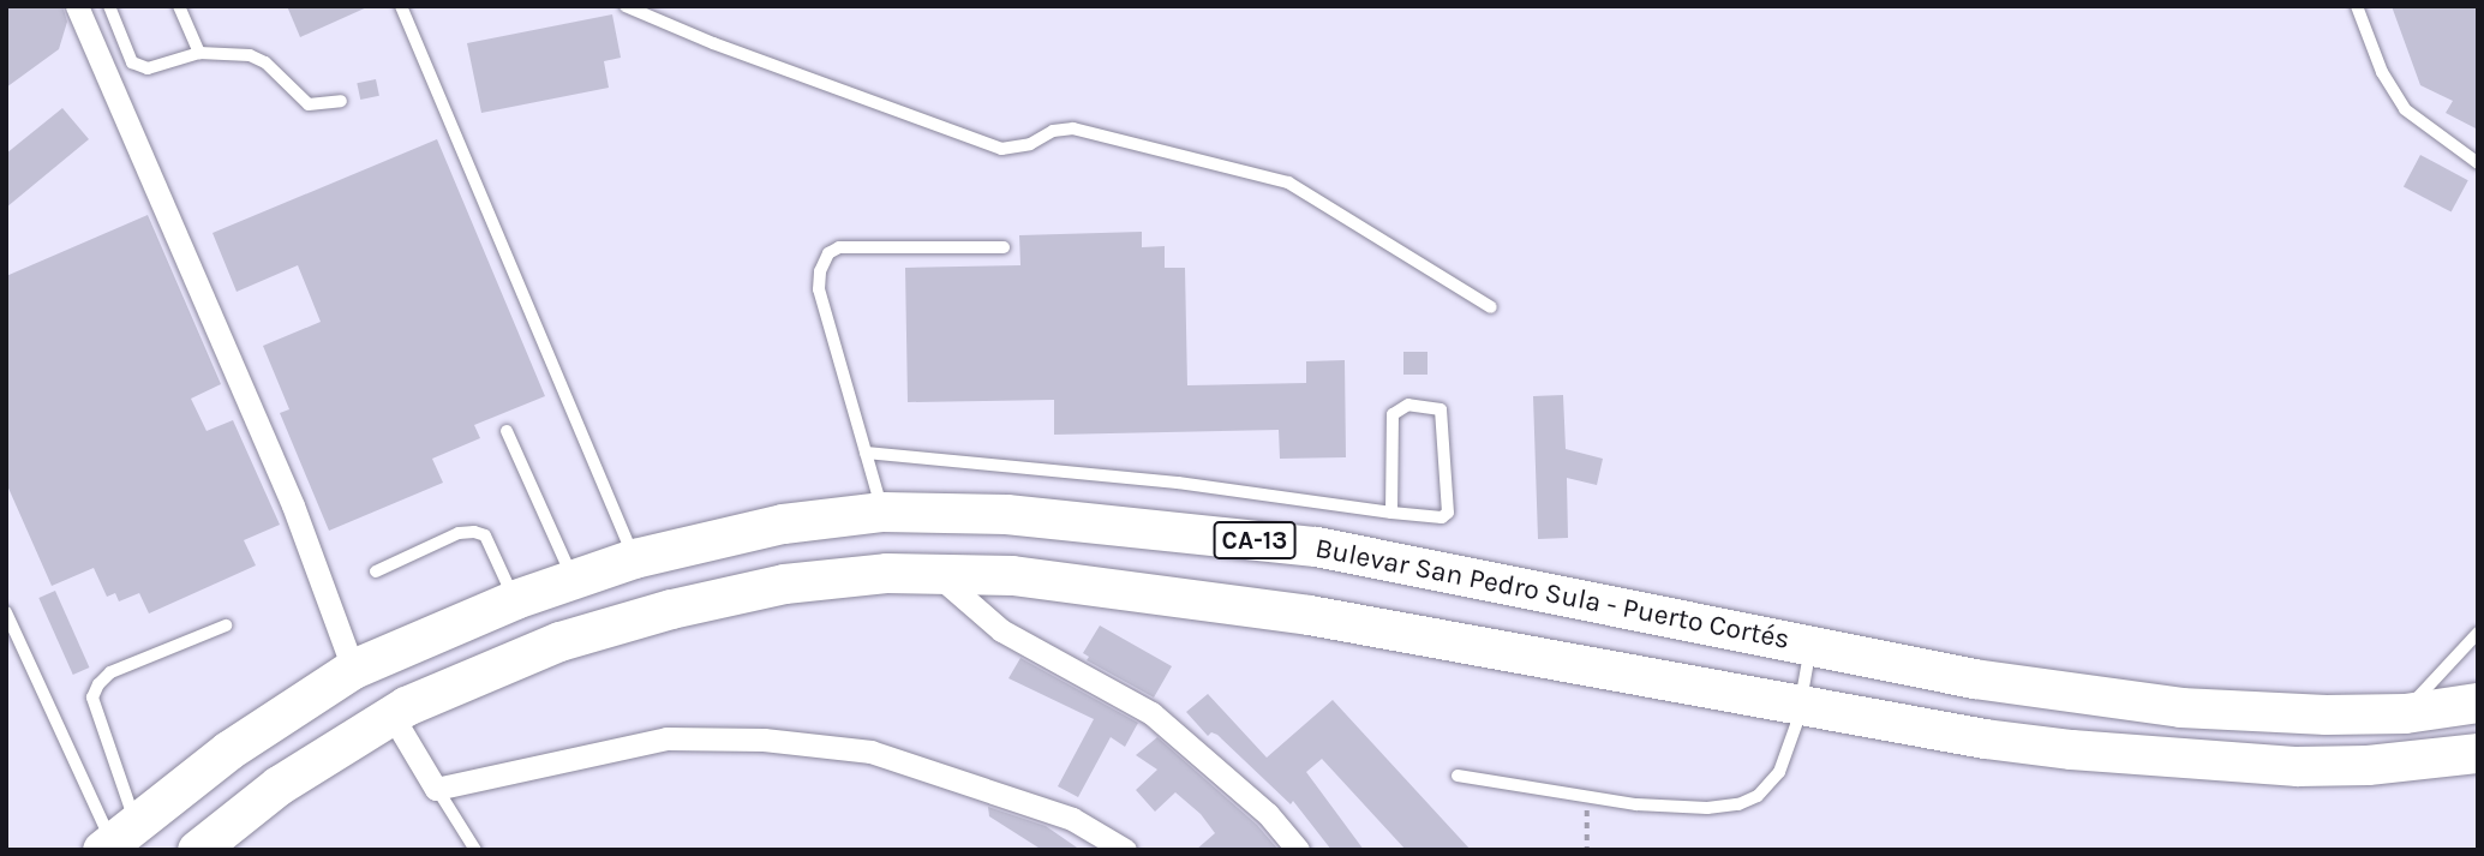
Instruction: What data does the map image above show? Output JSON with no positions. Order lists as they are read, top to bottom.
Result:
{
  "streets": {
    "highway": ["CA-13", "Bulevar San Pedro Sula - Puerto Cortés"]
  }
}
